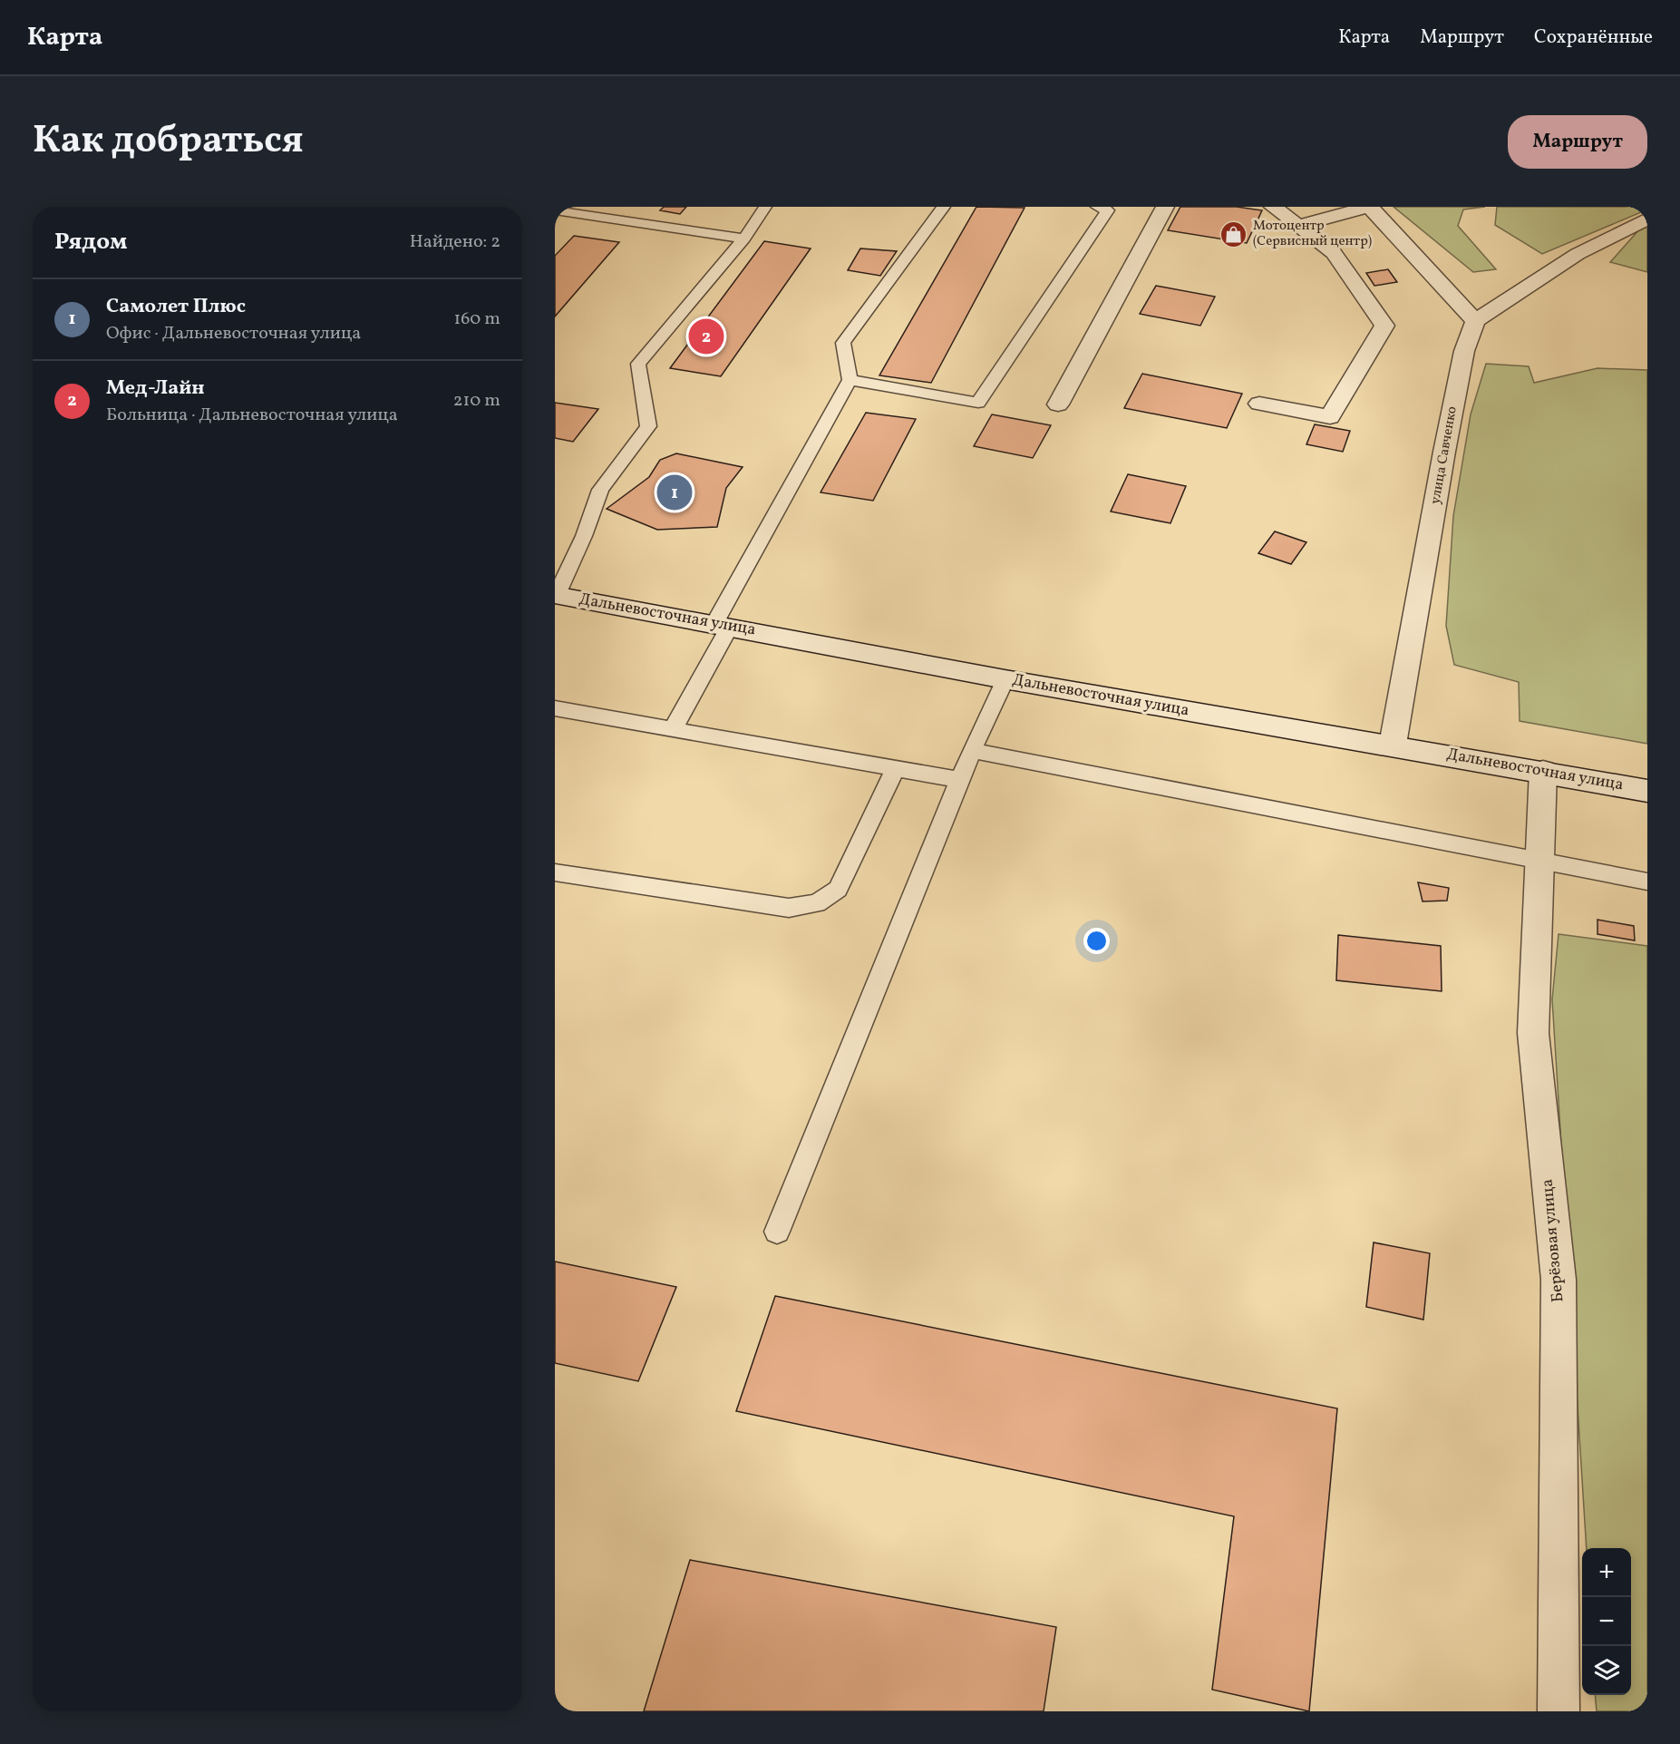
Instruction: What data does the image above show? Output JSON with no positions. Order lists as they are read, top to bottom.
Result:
{
  "streets": {
    "street": ["улица Савченко", "Дальневосточная улица", "Берёзовая улица"]
  },
  "crossings": [
    ["улица Савченко", "Дальневосточная улица"],
    ["Дальневосточная улица", "Берёзовая улица"]
  ],
  "places": {
    "shop": ["Мотоцентр (Сервисный центр)"]
  },
  "page": {
    "header": "Карта",
    "nav": ["Карта", "Маршрут", "Сохранённые"],
    "title": "Как добраться",
    "buttons": "Маршрут",
    "heading": ["Рядом", "Найдено: 2"],
    "list": [
      {
        "mark": "1",
        "name": "Самолет Плюс",
        "note": "Офис · Дальневосточная улица",
        "value": "160 m"
      },
      {
        "mark": "2",
        "name": "Мед-Лайн",
        "note": "Больница · Дальневосточная улица",
        "value": "210 m"
      }
    ],
    "pins": ["2", "1"],
    "map_buttons": ["+", "−"]
  }
}
